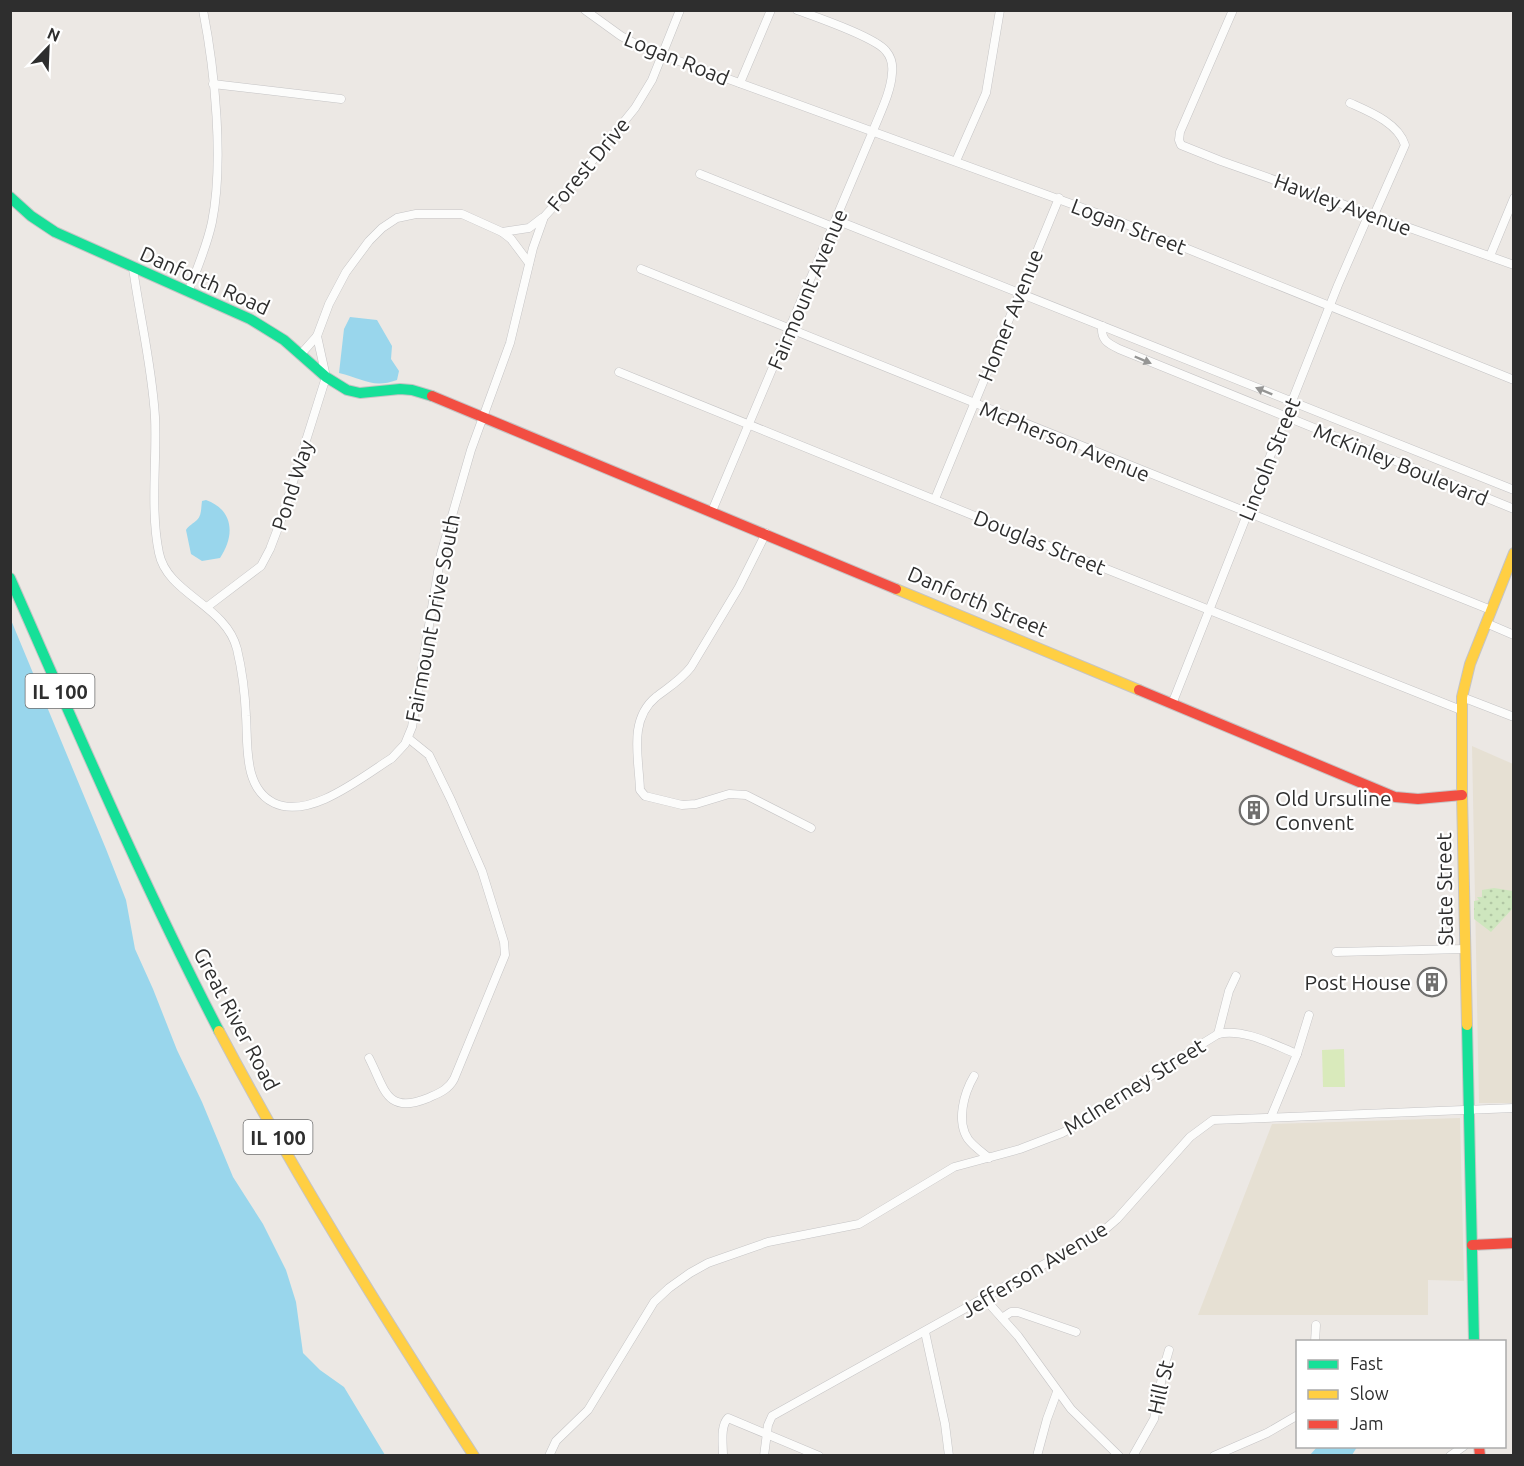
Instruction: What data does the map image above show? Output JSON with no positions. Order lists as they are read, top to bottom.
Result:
{
  "streets": {
    "street": [
      "Logan Road",
      "Forest Drive",
      "Hawley Avenue",
      "Logan Street",
      "Danforth Road",
      "Fairmount Avenue",
      "Homer Avenue",
      "McPherson Avenue",
      "Lincoln Street",
      "McKinley Boulevard",
      "Pond Way",
      "Douglas Street",
      "Danforth Street",
      "Fairmount Drive South",
      "IL 100",
      "State Street",
      "Great River Road",
      "McInerney Street",
      "Jefferson Avenue",
      "Hill St"
    ]
  },
  "crossings": [
    ["Logan Road", "Forest Drive"],
    ["Logan Road", "Logan Street"],
    ["Forest Drive", "Danforth Road"],
    ["Forest Drive", "Pond Way"],
    ["Forest Drive", "Danforth Street"],
    ["Forest Drive", "Fairmount Drive South"],
    ["Hawley Avenue", "Lincoln Street"],
    ["Logan Street", "Fairmount Avenue"],
    ["Logan Street", "Homer Avenue"],
    ["Logan Street", "Lincoln Street"],
    ["Danforth Road", "Pond Way"],
    ["Danforth Road", "Danforth Street"],
    ["Danforth Road", "Fairmount Drive South"],
    ["Fairmount Avenue", "McPherson Avenue"],
    ["Fairmount Avenue", "McKinley Boulevard"],
    ["Fairmount Avenue", "Douglas Street"],
    ["Fairmount Avenue", "Danforth Street"],
    ["Homer Avenue", "McPherson Avenue"],
    ["Homer Avenue", "McKinley Boulevard"],
    ["Homer Avenue", "Douglas Street"],
    ["McPherson Avenue", "Lincoln Street"],
    ["McPherson Avenue", "State Street"],
    ["Lincoln Street", "McKinley Boulevard"],
    ["Lincoln Street", "Douglas Street"],
    ["Lincoln Street", "Danforth Street"],
    ["Pond Way", "Danforth Street"],
    ["Pond Way", "Fairmount Drive South"],
    ["Douglas Street", "State Street"],
    ["Danforth Street", "Fairmount Drive South"],
    ["Danforth Street", "State Street"],
    ["State Street", "Jefferson Avenue"]
  ],
  "places": {
    "building": ["Old Ursuline Convent", "Post House"]
  },
  "legend": ["Fast", "Slow", "Jam"],
  "north": "top right"
}
